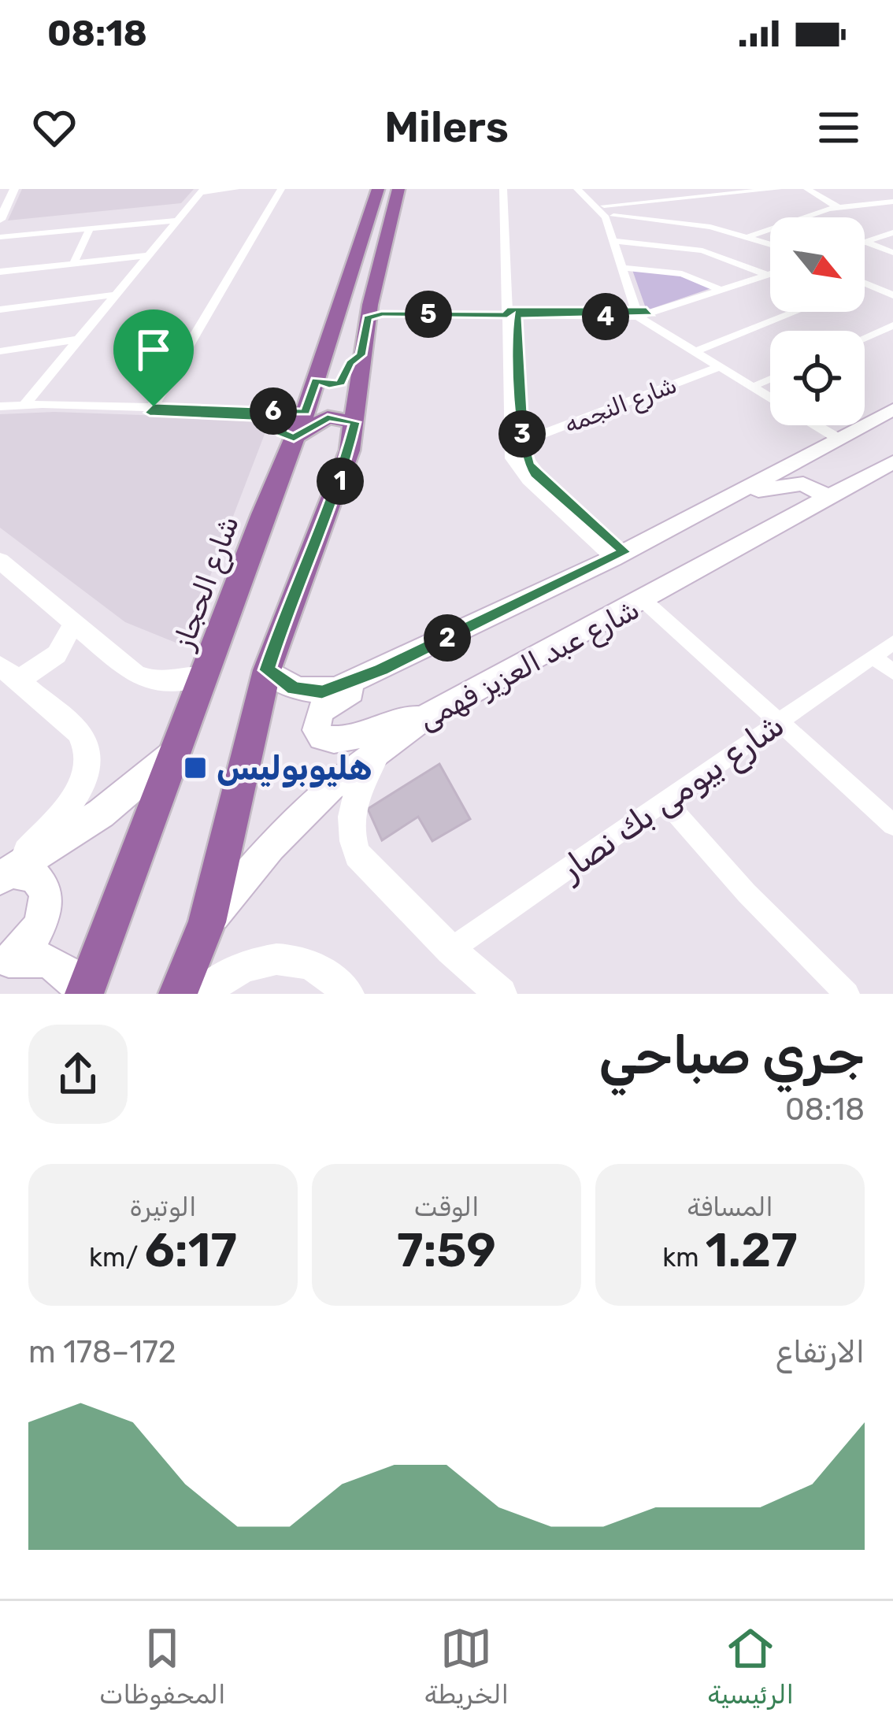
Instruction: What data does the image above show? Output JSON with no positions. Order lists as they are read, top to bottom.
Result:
{
  "streets": {
    "main road": ["شارع الحجاز", "شارع عبد العزيز فهمى"],
    "street": ["شارع النجمه", "شارع بيومى بك نصار"]
  },
  "places": {
    "transit": ["هليوبوليس"]
  },
  "north": "bottom right",
  "page": {
    "status": "08:18",
    "header": "Milers",
    "pins": [
      "5",
      "4",
      "6",
      "3",
      "1",
      "2"
    ],
    "heading": ["جري صباحي", "08:18"],
    "stats": [
      ["المسافة", "1.27 km"],
      ["الوقت", "7:59"],
      ["الوتيرة", "6:17 /km"]
    ],
    "chart": ["الارتفاع", "172–178 m"],
    "tabs": ["الرئيسية", "الخريطة", "المحفوظات"]
  }
}
